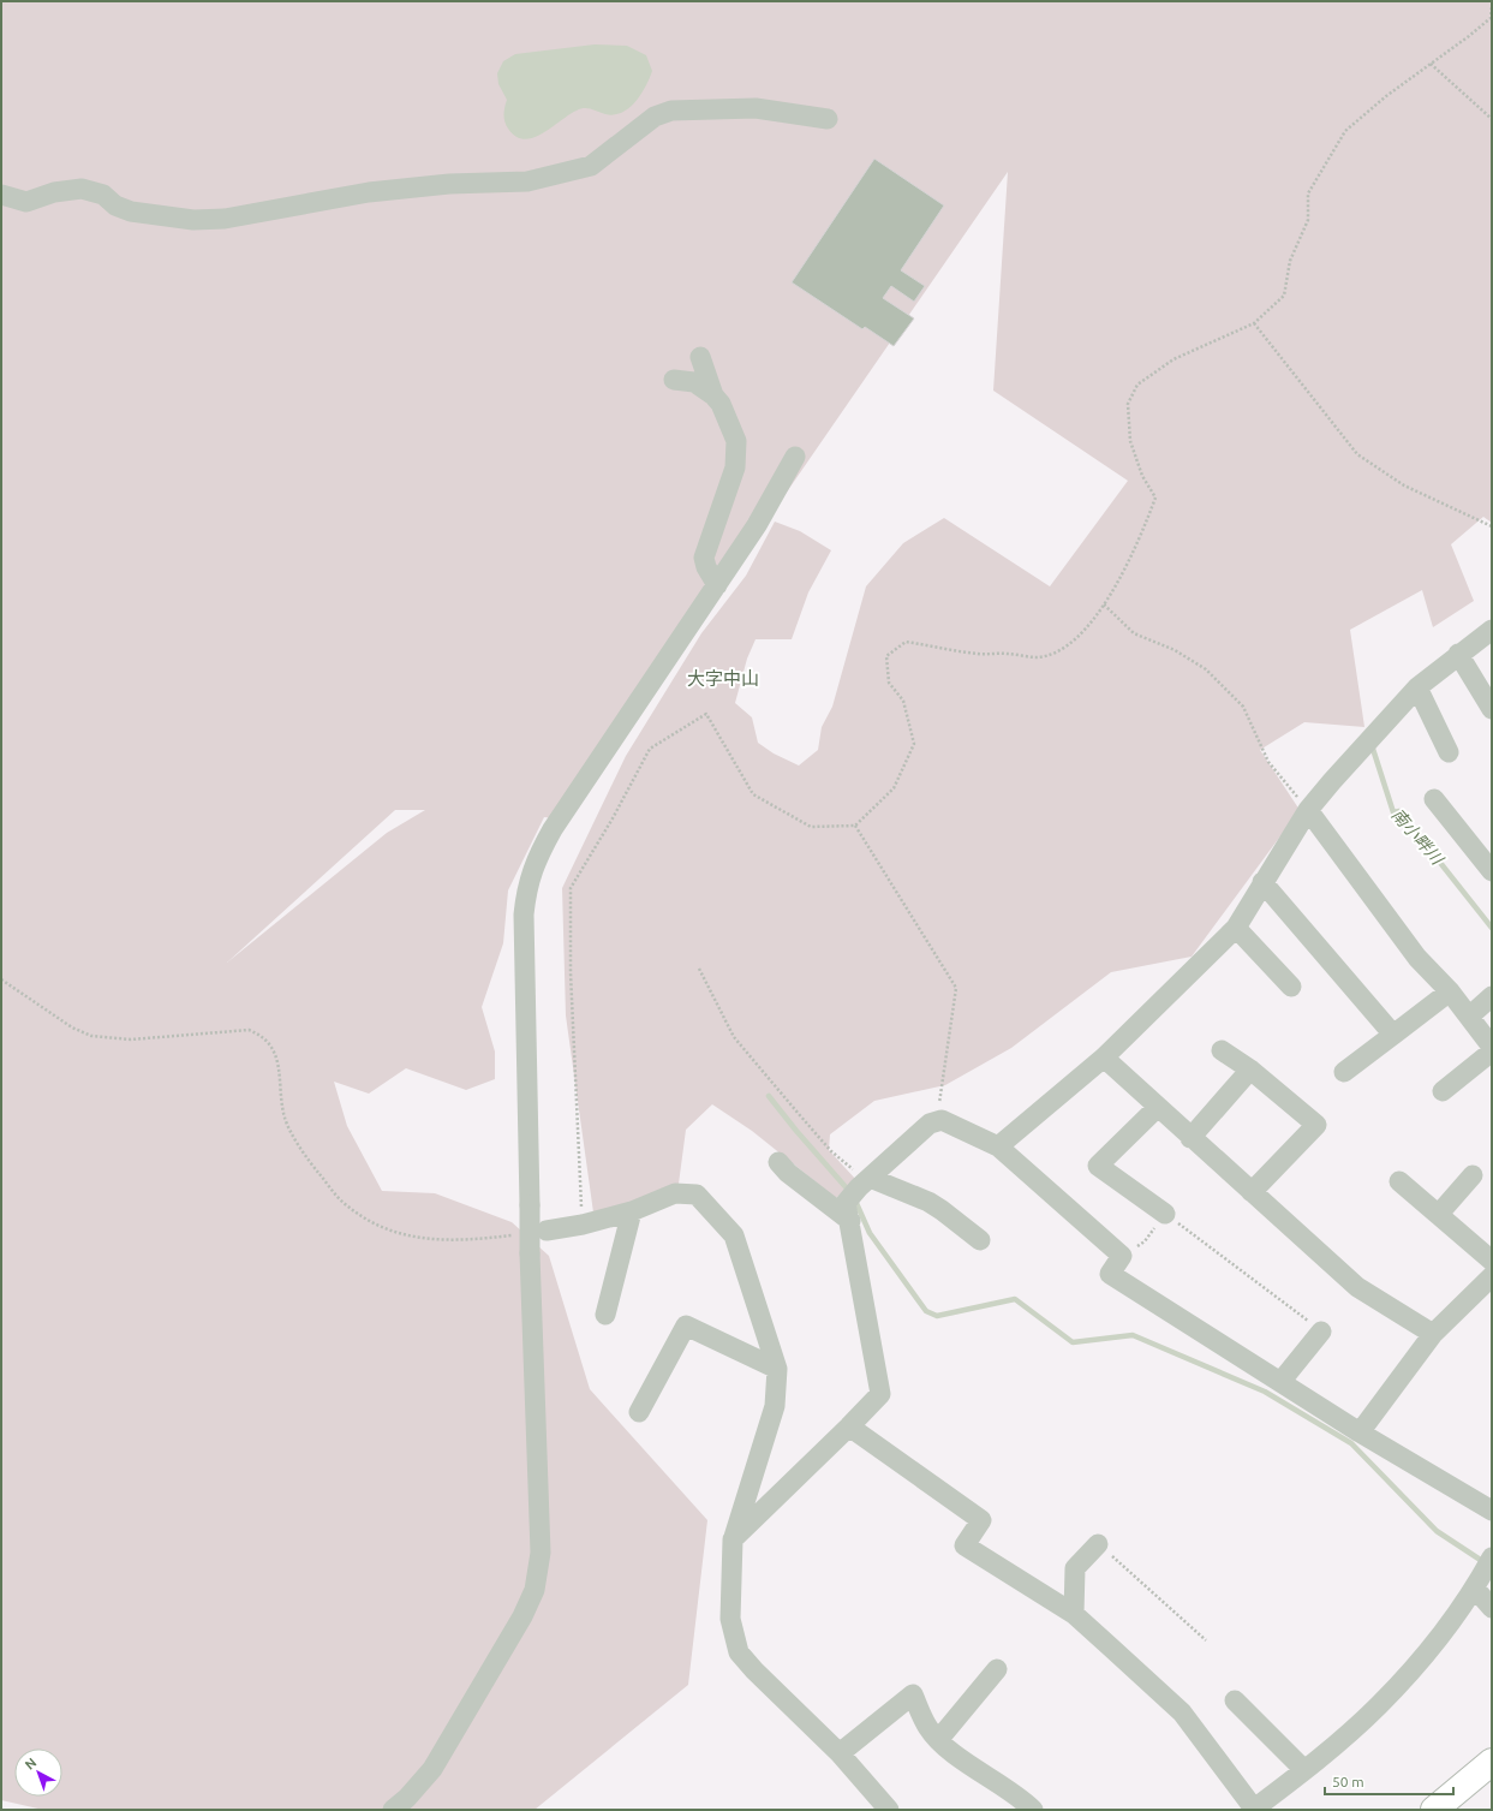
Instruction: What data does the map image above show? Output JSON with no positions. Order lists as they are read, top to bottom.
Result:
{
  "districts": ["大字中山"],
  "water": ["南小畔川"],
  "scale_bar": "50 m",
  "north": "top left"
}
